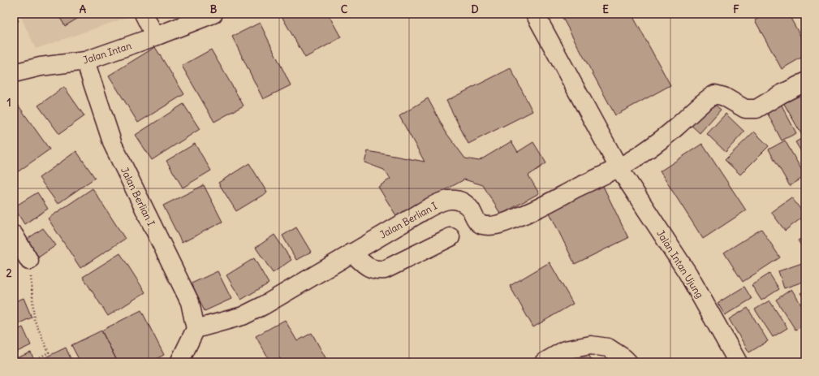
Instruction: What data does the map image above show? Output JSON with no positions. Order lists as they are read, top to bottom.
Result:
{
  "streets": {
    "street": ["Jalan Intan", "Jalan Berlian I", "Jalan Intan Ujung"]
  },
  "crossings": [
    ["Jalan Intan", "Jalan Berlian I"],
    ["Jalan Berlian I", "Jalan Intan Ujung"]
  ],
  "grid": {
    "columns": [
      "A",
      "B",
      "C",
      "D",
      "E",
      "F"
    ],
    "rows": ["1", "2"]
  }
}
